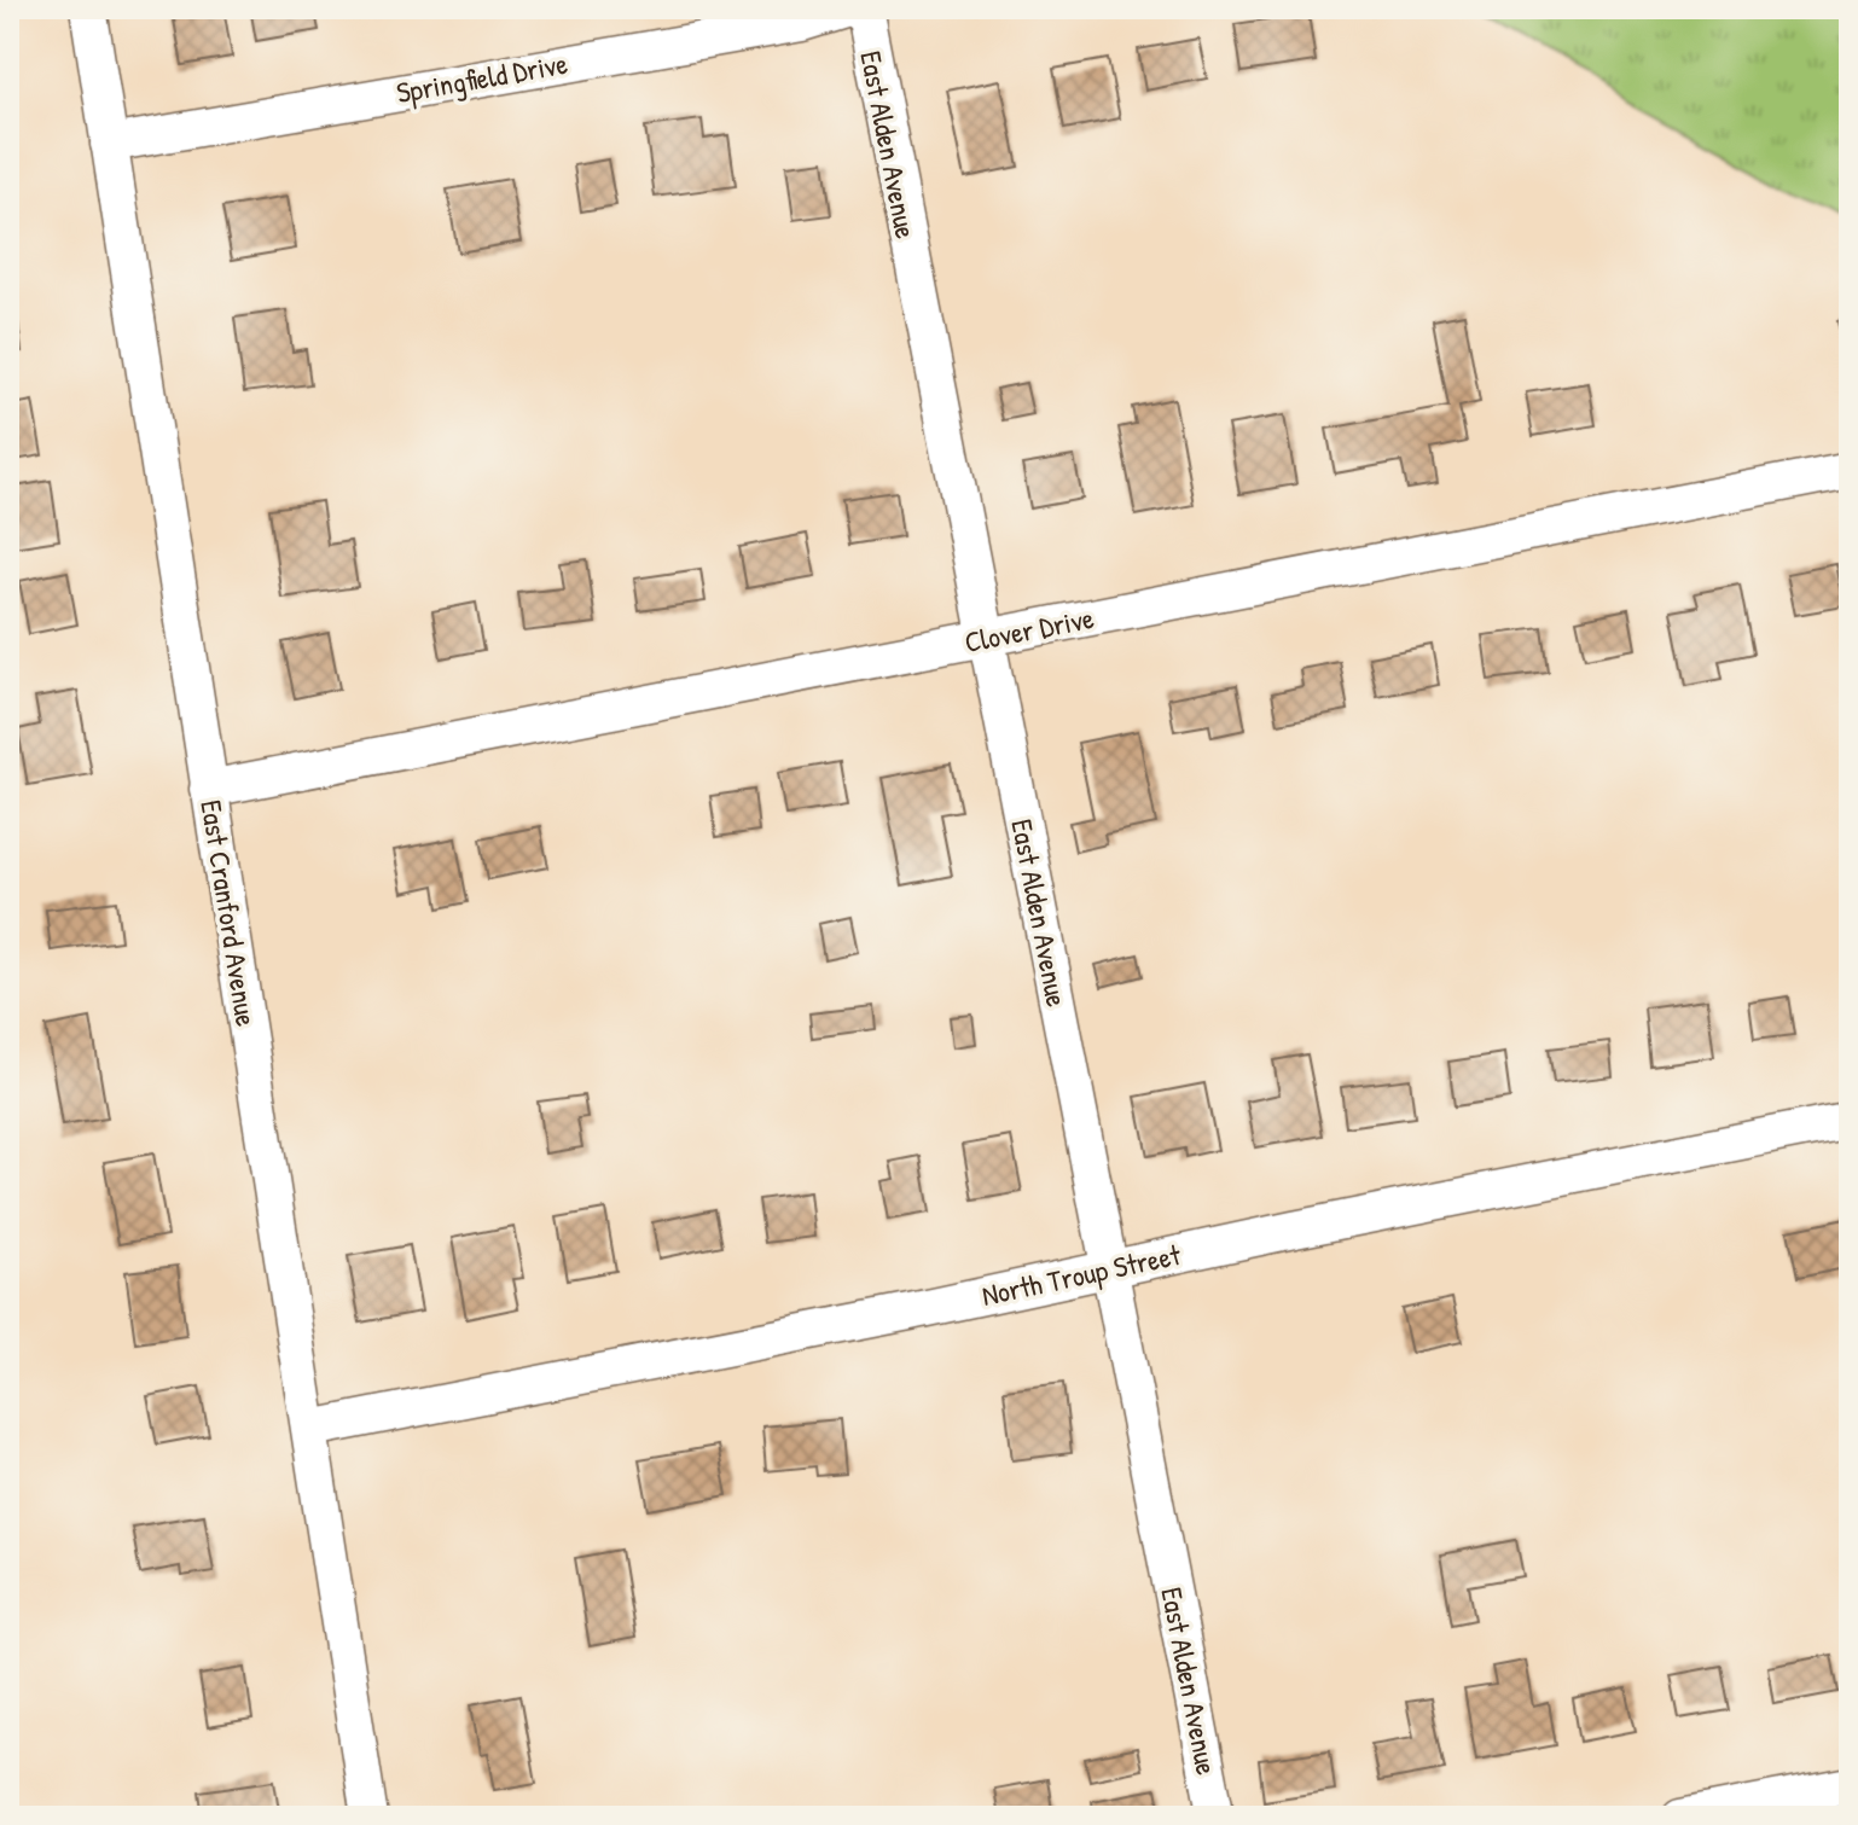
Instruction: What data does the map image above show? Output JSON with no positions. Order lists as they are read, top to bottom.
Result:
{
  "streets": {
    "street": [
      "Springfield Drive",
      "East Alden Avenue",
      "Clover Drive",
      "East Cranford Avenue",
      "North Troup Street"
    ]
  },
  "crossings": [
    ["Springfield Drive", "East Cranford Avenue"],
    ["East Alden Avenue", "Clover Drive"],
    ["East Alden Avenue", "North Troup Street"],
    ["Clover Drive", "East Cranford Avenue"],
    ["East Cranford Avenue", "North Troup Street"]
  ]
}
